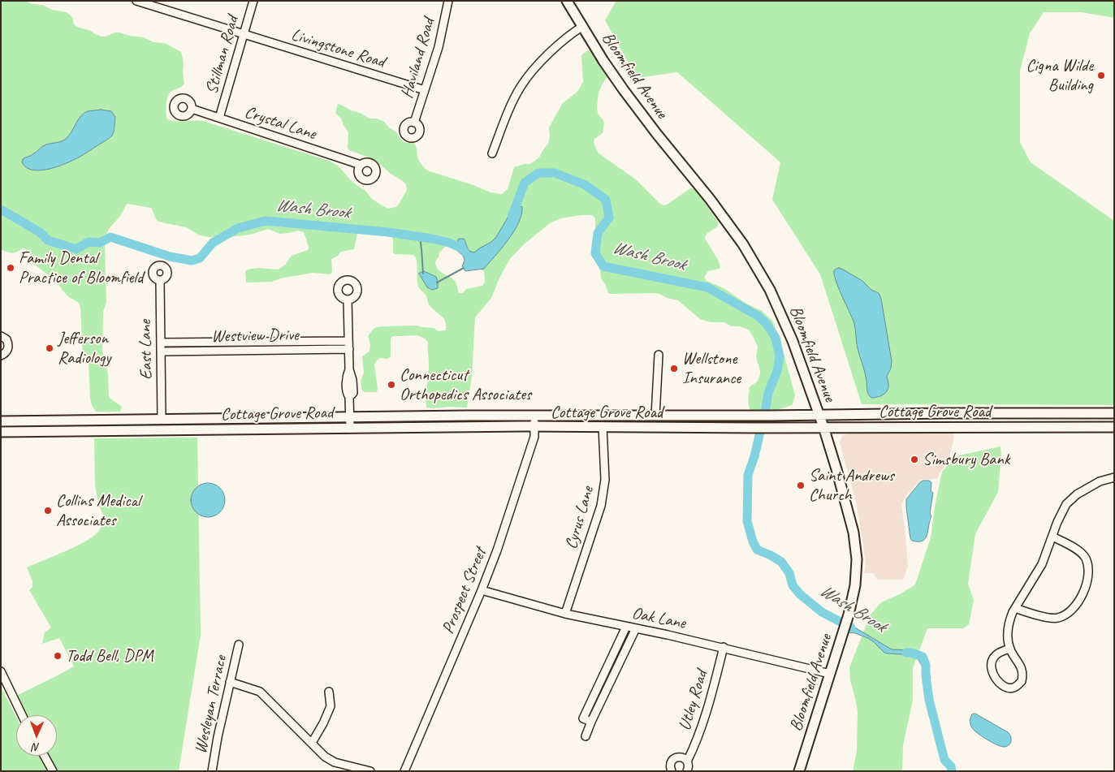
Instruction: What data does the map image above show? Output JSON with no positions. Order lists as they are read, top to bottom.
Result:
{
  "streets": {
    "main road": ["Bloomfield Avenue", "Cottage Grove Road"],
    "street": [
      "Livingstone Road",
      "Stillman Road",
      "Haviland Road",
      "Crystal Lane",
      "Westview Drive",
      "East Lane",
      "Cyrus Lane",
      "Prospect Street",
      "Oak Lane",
      "Utley Road",
      "Wesleyan Terrace"
    ]
  },
  "crossings": [
    ["Livingstone Road", "Stillman Road"],
    ["Livingstone Road", "Haviland Road"],
    ["Stillman Road", "Crystal Lane"],
    ["Bloomfield Avenue", "Cottage Grove Road"],
    ["Bloomfield Avenue", "Oak Lane"],
    ["Westview Drive", "East Lane"],
    ["East Lane", "Cottage Grove Road"],
    ["Cottage Grove Road", "Cyrus Lane"],
    ["Cottage Grove Road", "Prospect Street"],
    ["Cyrus Lane", "Oak Lane"],
    ["Prospect Street", "Oak Lane"],
    ["Oak Lane", "Utley Road"]
  ],
  "water": ["Wash Brook"],
  "places": [
    "Cigna Wilde Building",
    "Family Dental Practice of Bloomfield",
    "Jefferson Radiology",
    "Wellstone Insurance",
    "Connecticut Orthopedics Associates",
    "Simsbury Bank",
    "Saint Andrews Church",
    "Collins Medical Associates",
    "Todd Bell, DPM"
  ],
  "north": "bottom"
}
